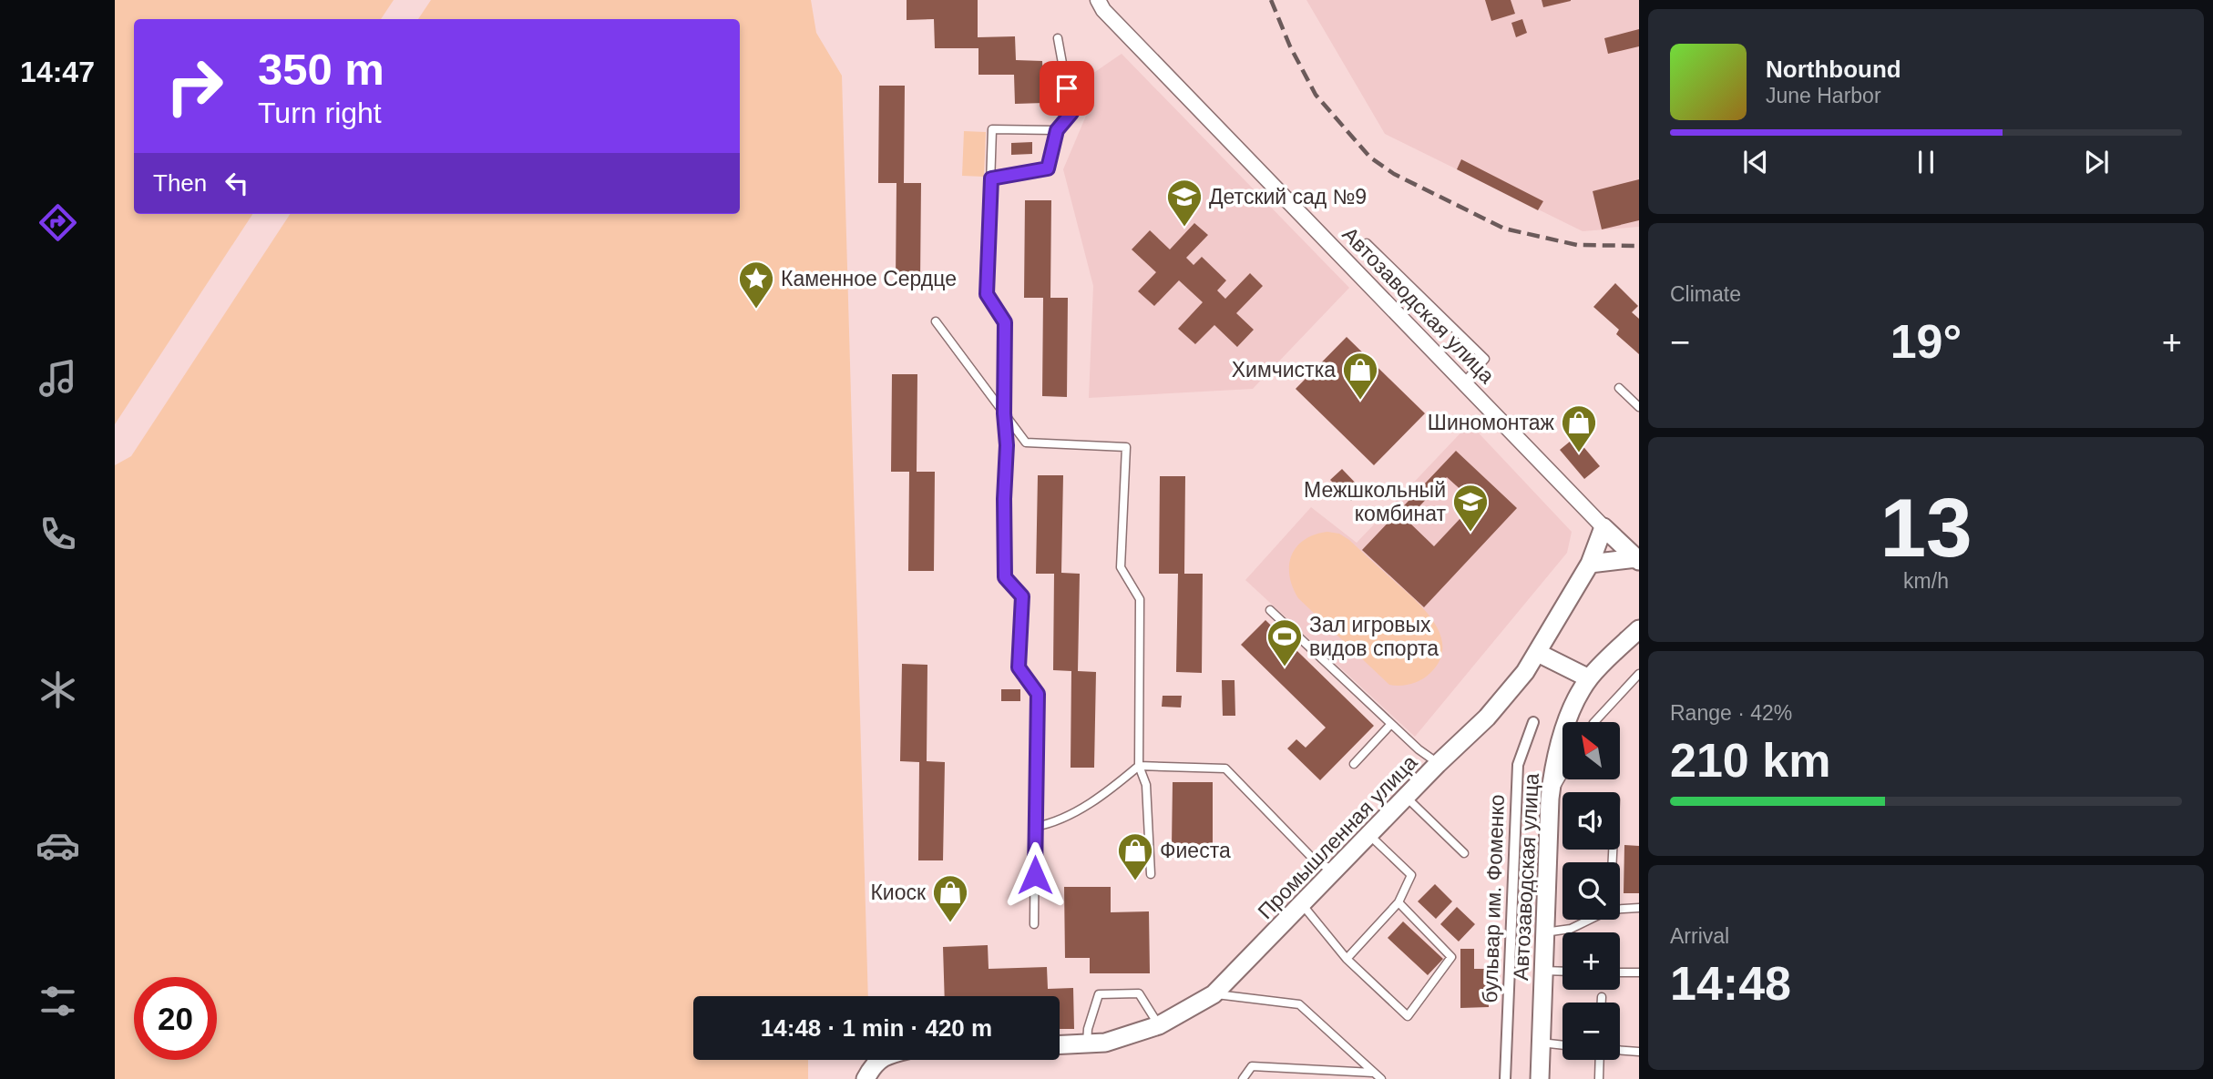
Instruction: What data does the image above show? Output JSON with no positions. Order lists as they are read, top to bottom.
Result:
{
  "streets": {
    "street": ["Автозаводская улица", "Промышленная улица", "бульвар им. Фоменко"]
  },
  "crossings": [
    ["Автозаводская улица", "Промышленная улица"]
  ],
  "places": {
    "school or university": ["Детский сад №9", "Межшкольный комбинат"],
    "place": ["Каменное Сердце"],
    "shop": [
      "Химчистка",
      "Шиномонтаж",
      "Фиеста",
      "Киоск"
    ],
    "sports": ["Зал игровых видов спорта"]
  },
  "north": "top left",
  "page": {
    "tabs": "14:47",
    "turn": ["350 m", "Turn right"],
    "song": ["Northbound", "June Harbor"],
    "then": "Then",
    "tile": [
      "Climate",
      ["13", "km/h"],
      ["Range · 42%", "210 km"],
      ["Arrival", "14:48"]
    ],
    "heat": ["−", "19°", "+"],
    "map_buttons": ["+", "−"],
    "limit": "20",
    "trip": "14:48 · 1 min · 420 m"
  }
}
